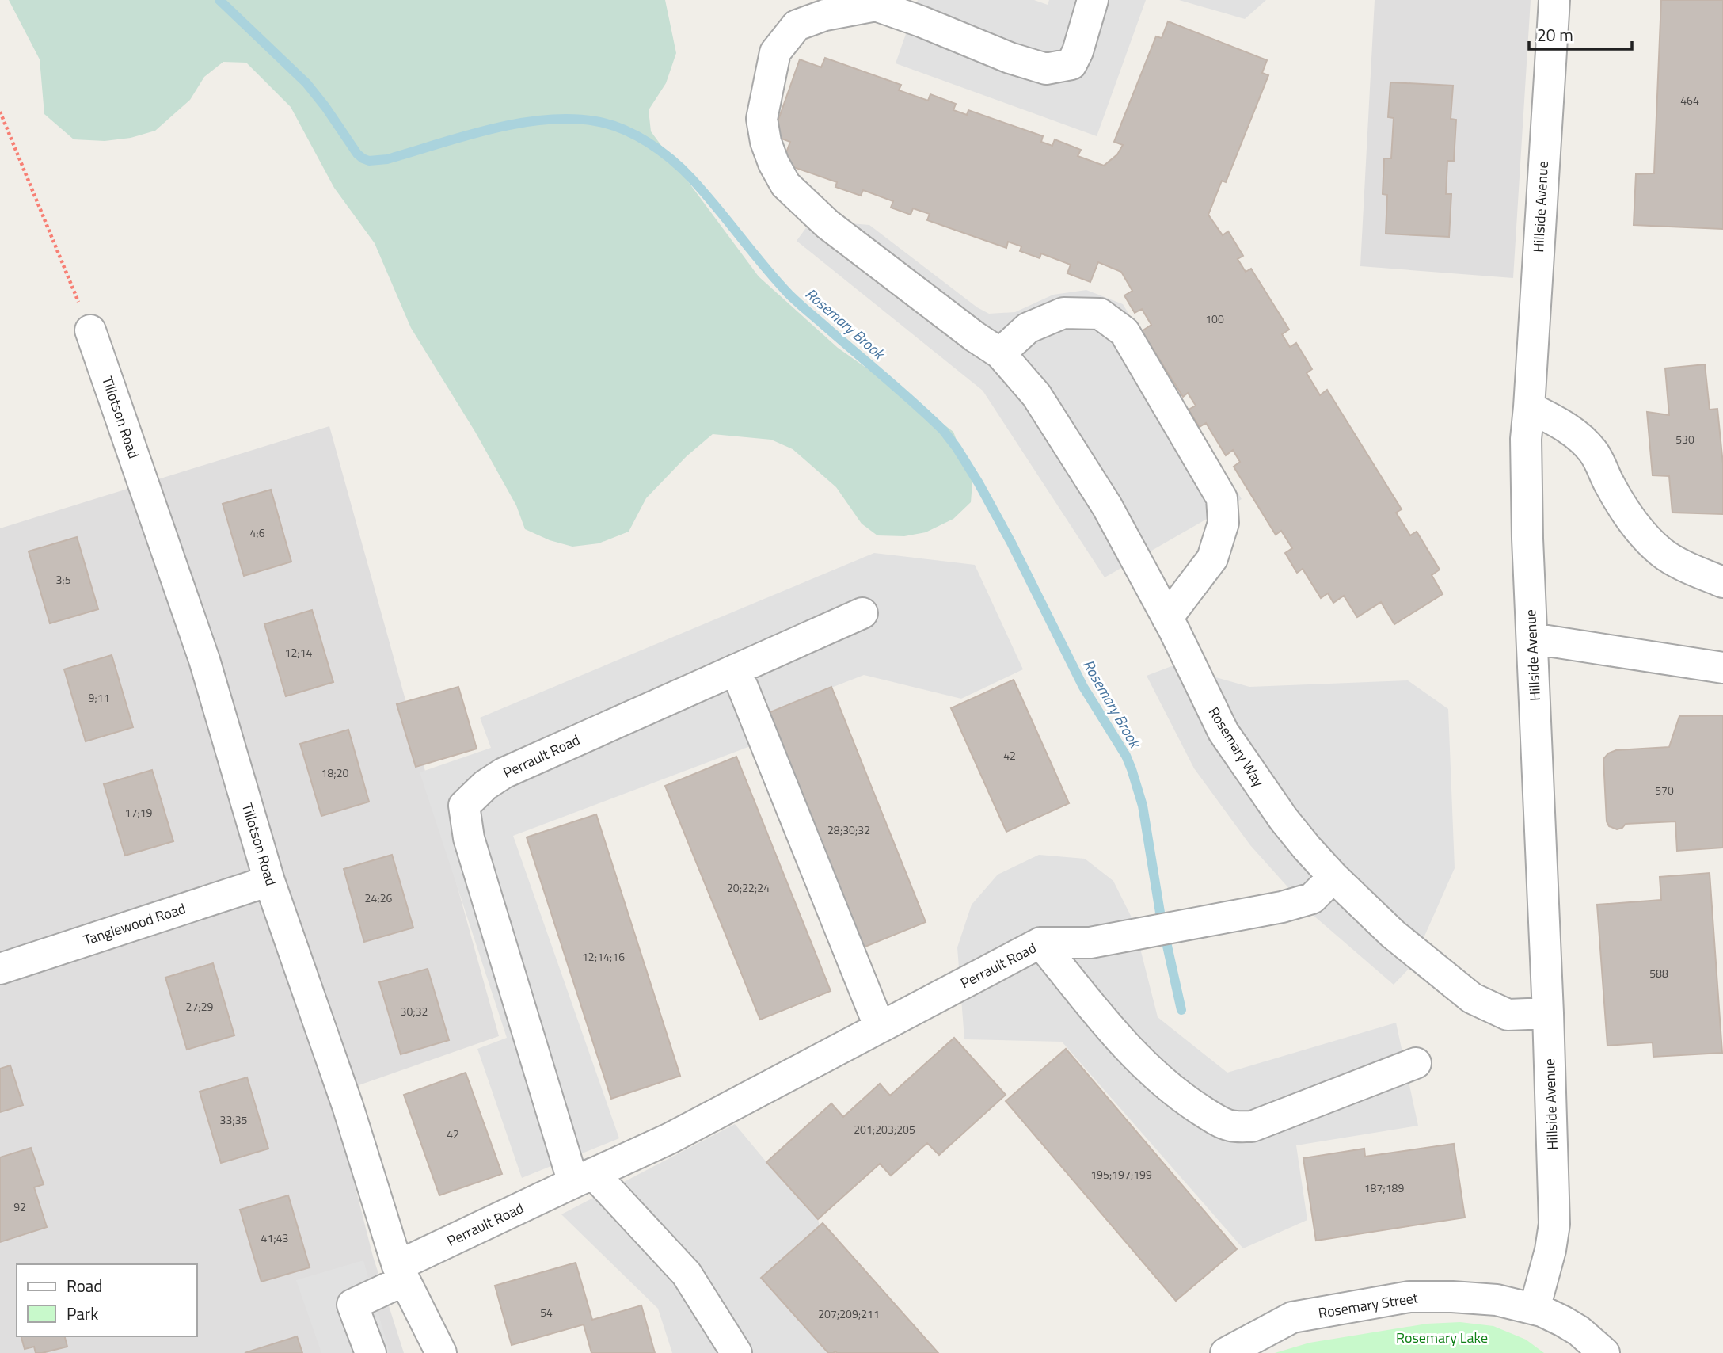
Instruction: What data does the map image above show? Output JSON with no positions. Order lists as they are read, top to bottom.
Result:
{
  "streets": {
    "street": [
      "Hillside Avenue",
      "Tillotson Road",
      "Rosemary Way",
      "Perrault Road",
      "Tanglewood Road",
      "Rosemary Street"
    ]
  },
  "crossings": [
    ["Hillside Avenue", "Rosemary Way"],
    ["Hillside Avenue", "Rosemary Street"],
    ["Tillotson Road", "Perrault Road"],
    ["Tillotson Road", "Tanglewood Road"]
  ],
  "water": ["Rosemary Brook"],
  "parks": ["Rosemary Lake"],
  "house_numbers": [
    "464",
    "100",
    "530",
    "4;6",
    "3;5",
    "12;14",
    "9;11",
    "42",
    "18;20",
    "570",
    "17;19",
    "28;30;32",
    "20;22;24",
    "24;26",
    "12;14;16",
    "588",
    "27;29",
    "30;32",
    "33;35",
    "201;203;205",
    "42",
    "195;197;199",
    "187;189",
    "92",
    "41;43",
    "54",
    "207;209;211"
  ],
  "legend": ["Road", "Park"],
  "scale_bar": "20 m"
}
